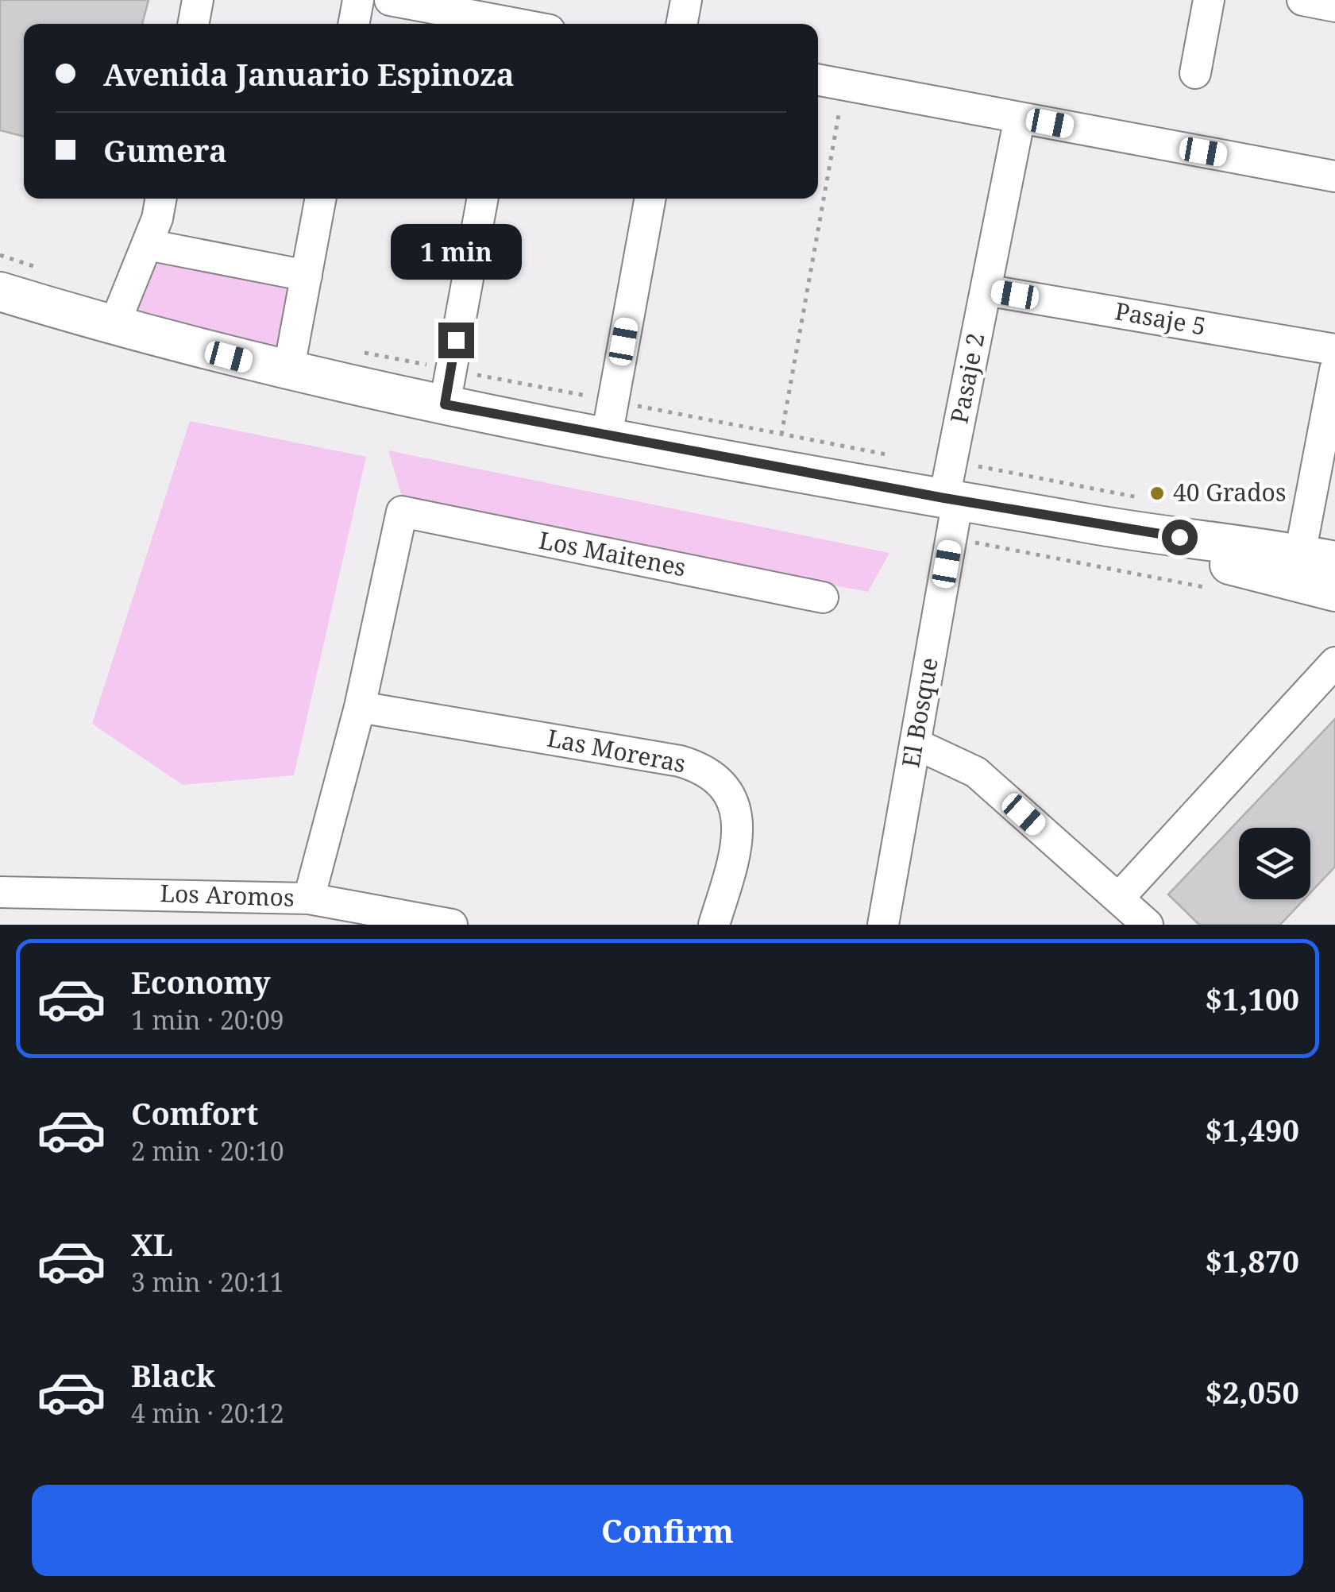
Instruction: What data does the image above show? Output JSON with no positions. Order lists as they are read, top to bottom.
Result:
{
  "streets": {
    "street": [
      "Pasaje 5",
      "Pasaje 2",
      "Los Maitenes",
      "El Bosque",
      "Las Moreras",
      "Los Aromos"
    ]
  },
  "crossings": [
    ["Pasaje 5", "Pasaje 2"],
    ["Pasaje 2", "El Bosque"],
    ["Los Maitenes", "Las Moreras"]
  ],
  "places": ["40 Grados"],
  "page": {
    "banner": ["Avenida Januario Espinoza", "Gumera"],
    "bubble": "1 min",
    "list": [
      {
        "name": "Economy",
        "note": "1 min · 20:09",
        "value": "$1,100"
      },
      {
        "name": "Comfort",
        "note": "2 min · 20:10",
        "value": "$1,490"
      },
      {
        "name": "XL",
        "note": "3 min · 20:11",
        "value": "$1,870"
      },
      {
        "name": "Black",
        "note": "4 min · 20:12",
        "value": "$2,050"
      }
    ],
    "buttons": "Confirm"
  }
}
